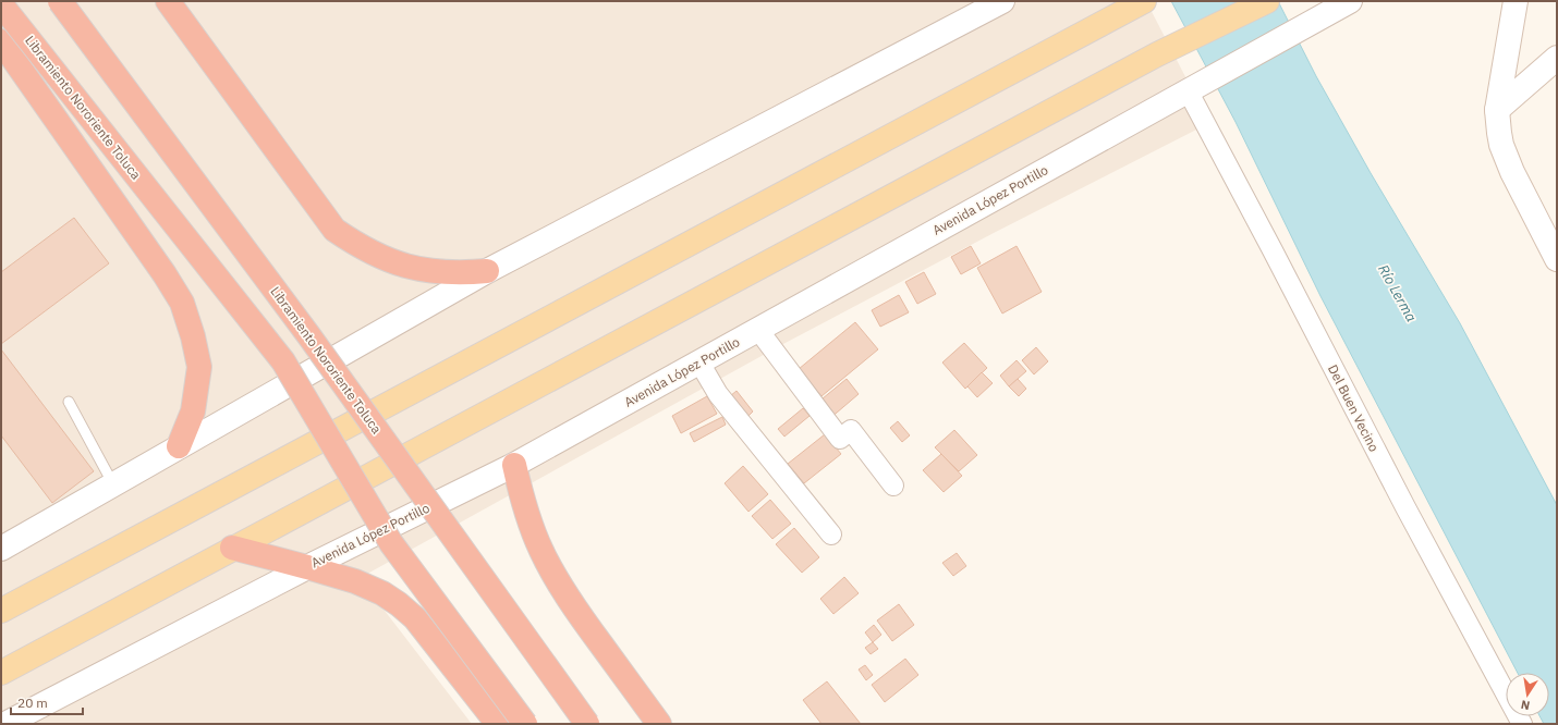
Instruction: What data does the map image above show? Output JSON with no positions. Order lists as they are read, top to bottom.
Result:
{
  "streets": {
    "highway": ["Libramiento Nororiente Toluca"],
    "street": ["Avenida López Portillo", "Del Buen Vecino"]
  },
  "crossings": [
    ["Avenida López Portillo", "Del Buen Vecino"]
  ],
  "water": ["Río Lerma"],
  "scale_bar": "20 m",
  "north": "bottom"
}
